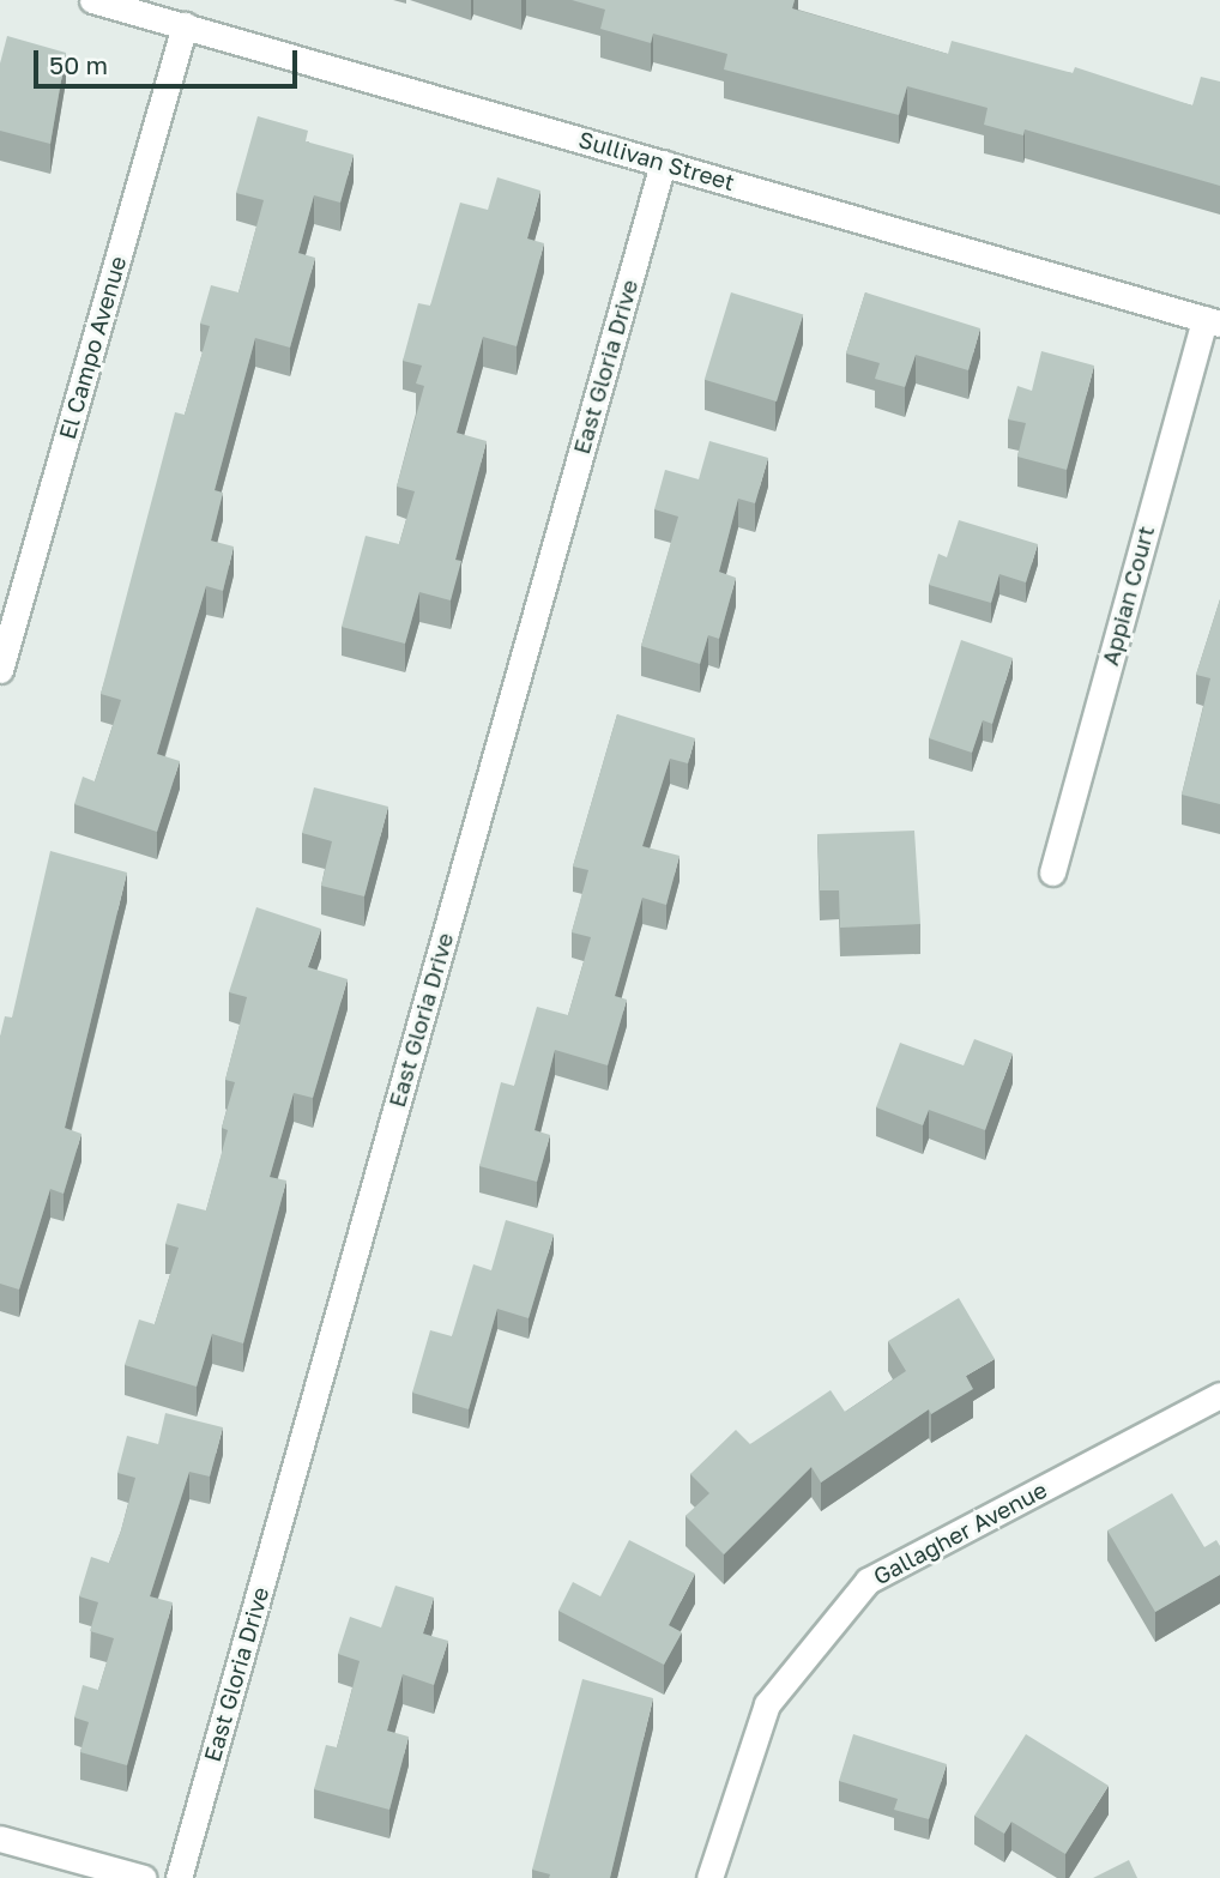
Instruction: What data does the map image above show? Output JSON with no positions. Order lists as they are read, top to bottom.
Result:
{
  "streets": {
    "street": [
      "Sullivan Street",
      "El Campo Avenue",
      "East Gloria Drive",
      "Appian Court",
      "Gallagher Avenue"
    ]
  },
  "crossings": [
    ["Sullivan Street", "El Campo Avenue"],
    ["Sullivan Street", "East Gloria Drive"],
    ["Sullivan Street", "Appian Court"]
  ],
  "scale_bar": "50 m"
}
